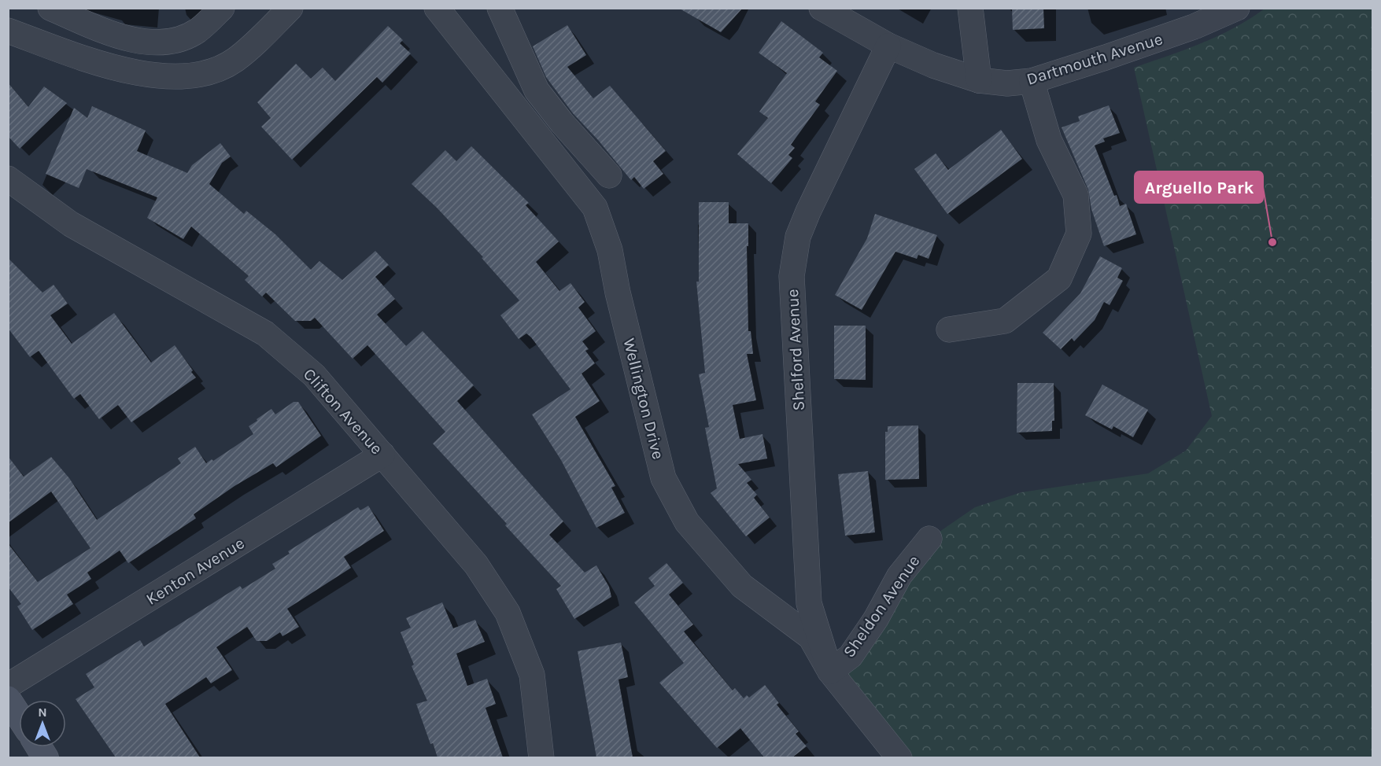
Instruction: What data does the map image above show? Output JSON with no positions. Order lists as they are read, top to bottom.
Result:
{
  "streets": {
    "street": [
      "Dartmouth Avenue",
      "Shelford Avenue",
      "Wellington Drive",
      "Clifton Avenue",
      "Kenton Avenue",
      "Sheldon Avenue"
    ]
  },
  "crossings": [
    ["Dartmouth Avenue", "Shelford Avenue"],
    ["Shelford Avenue", "Wellington Drive"],
    ["Shelford Avenue", "Sheldon Avenue"],
    ["Wellington Drive", "Sheldon Avenue"],
    ["Clifton Avenue", "Kenton Avenue"]
  ],
  "places": ["Arguello Park"],
  "north": "top"
}
